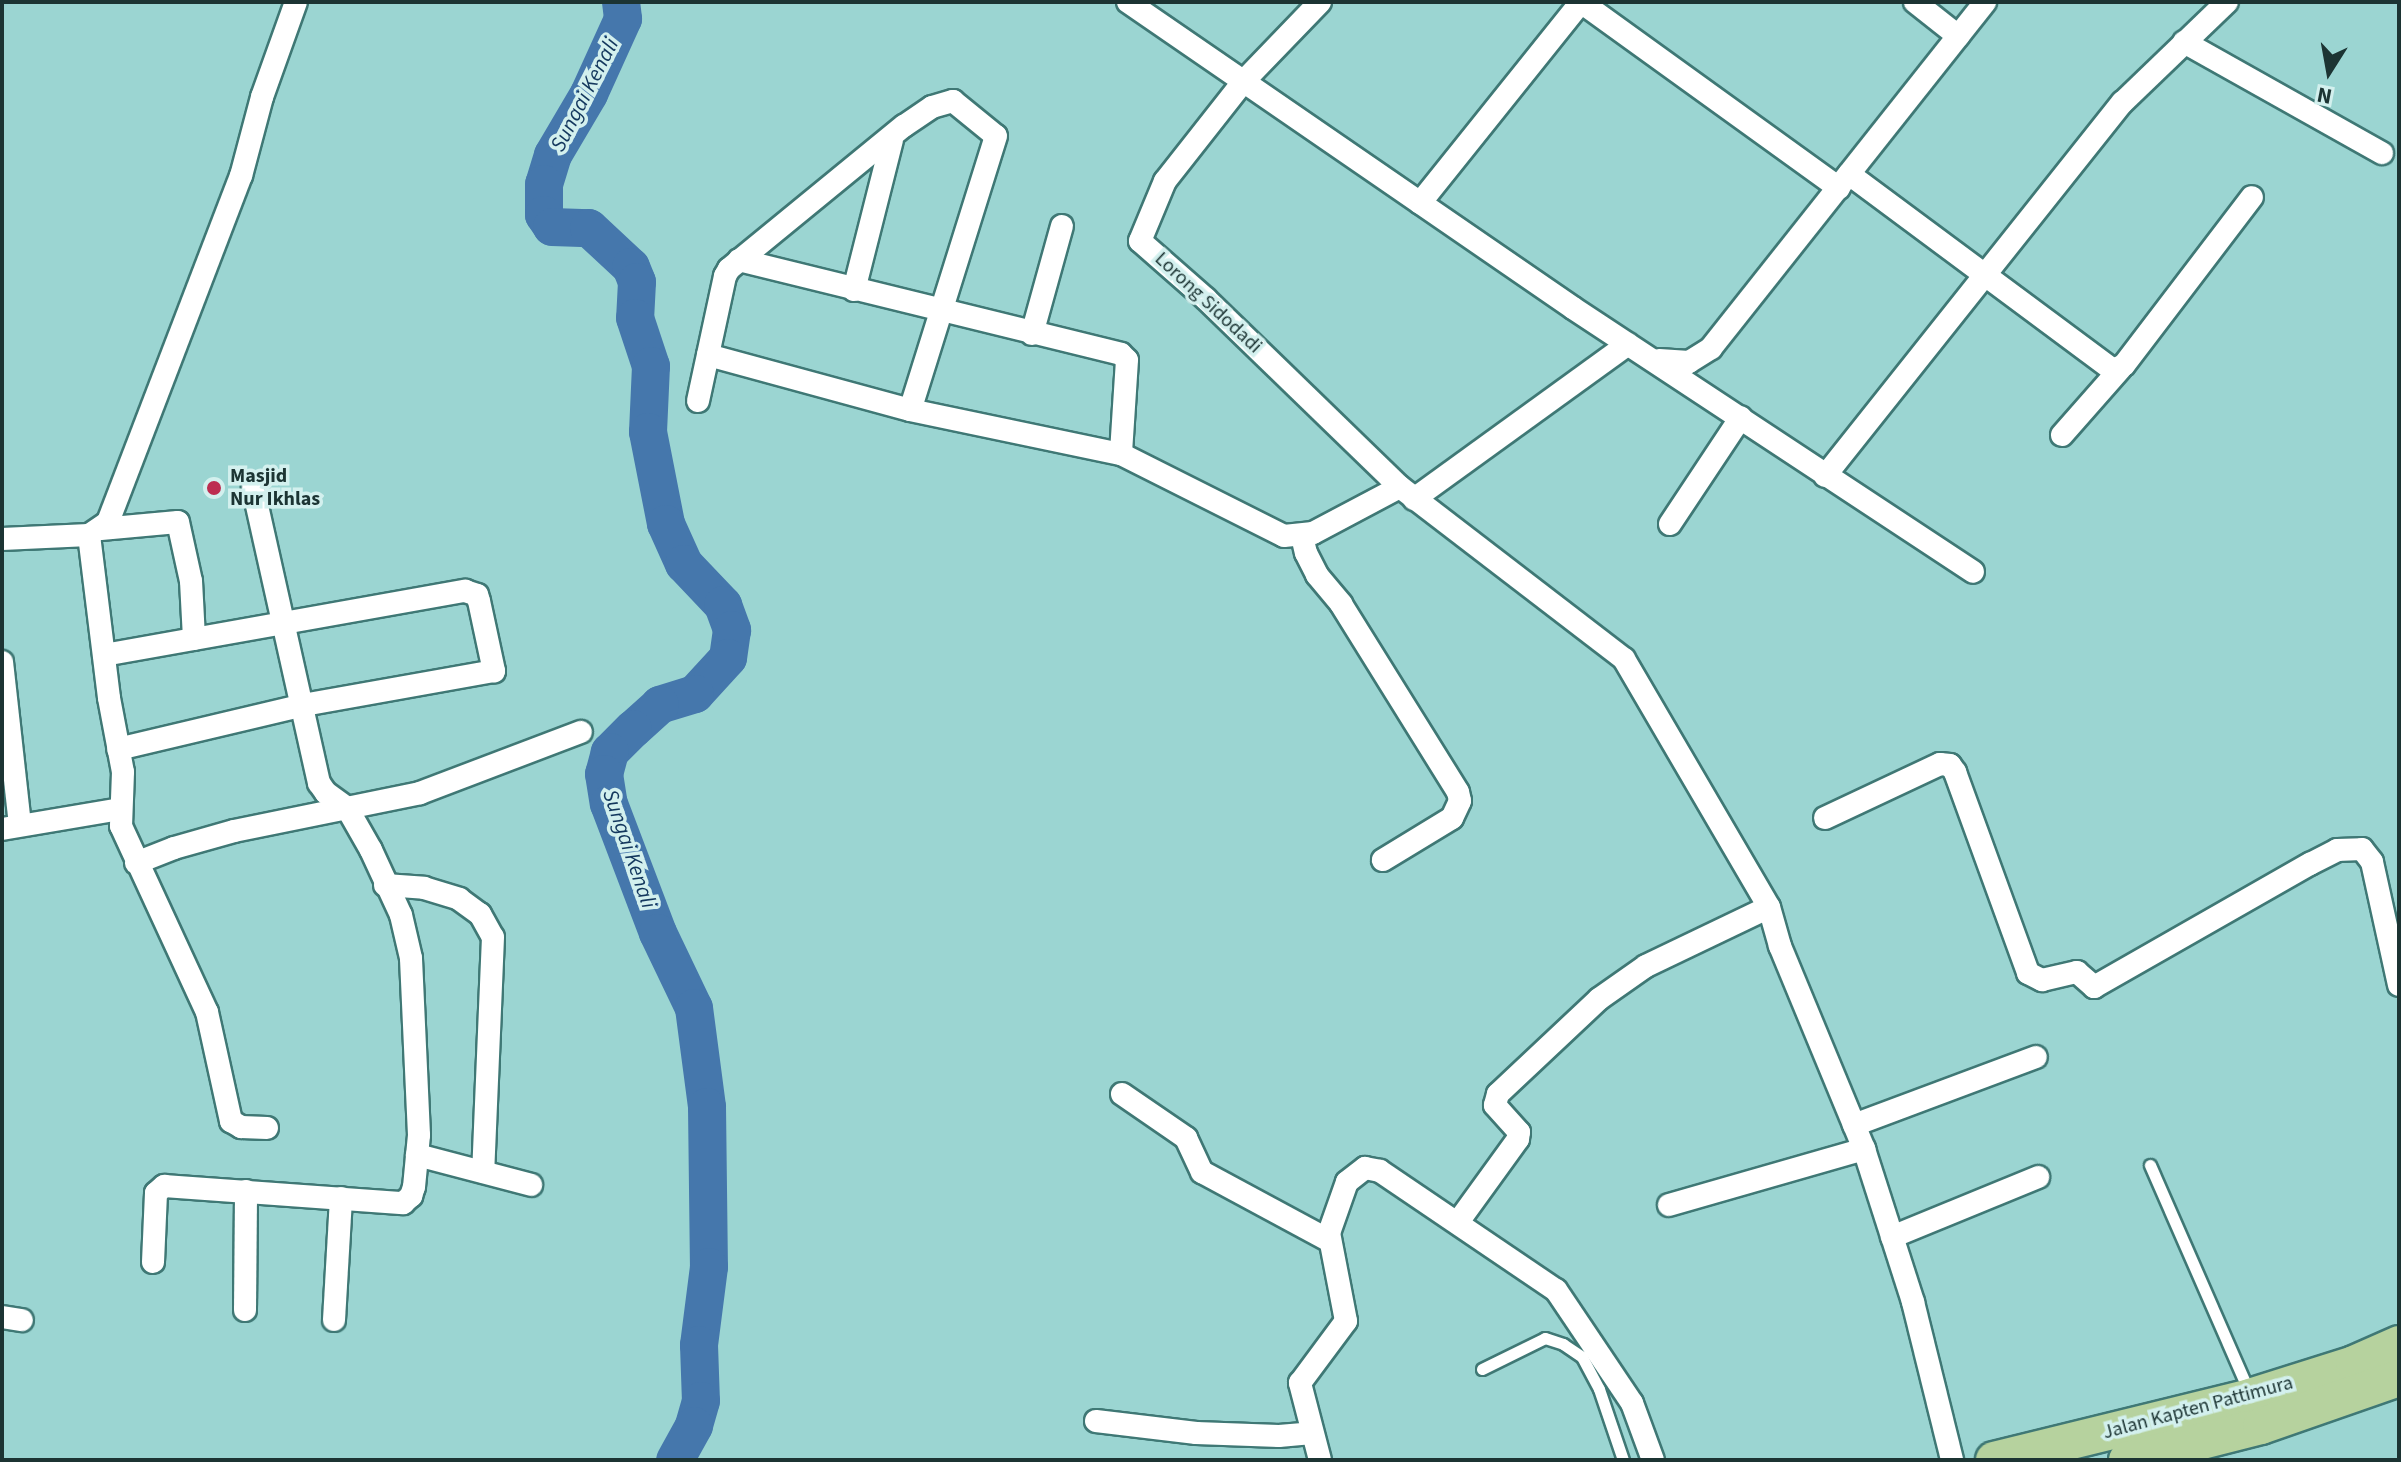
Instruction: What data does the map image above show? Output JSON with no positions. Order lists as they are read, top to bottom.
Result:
{
  "streets": {
    "main road": ["Jalan Kapten Pattimura"],
    "street": ["Lorong Sidodadi"]
  },
  "water": ["Sungai Kenali"],
  "places": ["Masjid Nur Ikhlas"],
  "north": "bottom"
}
